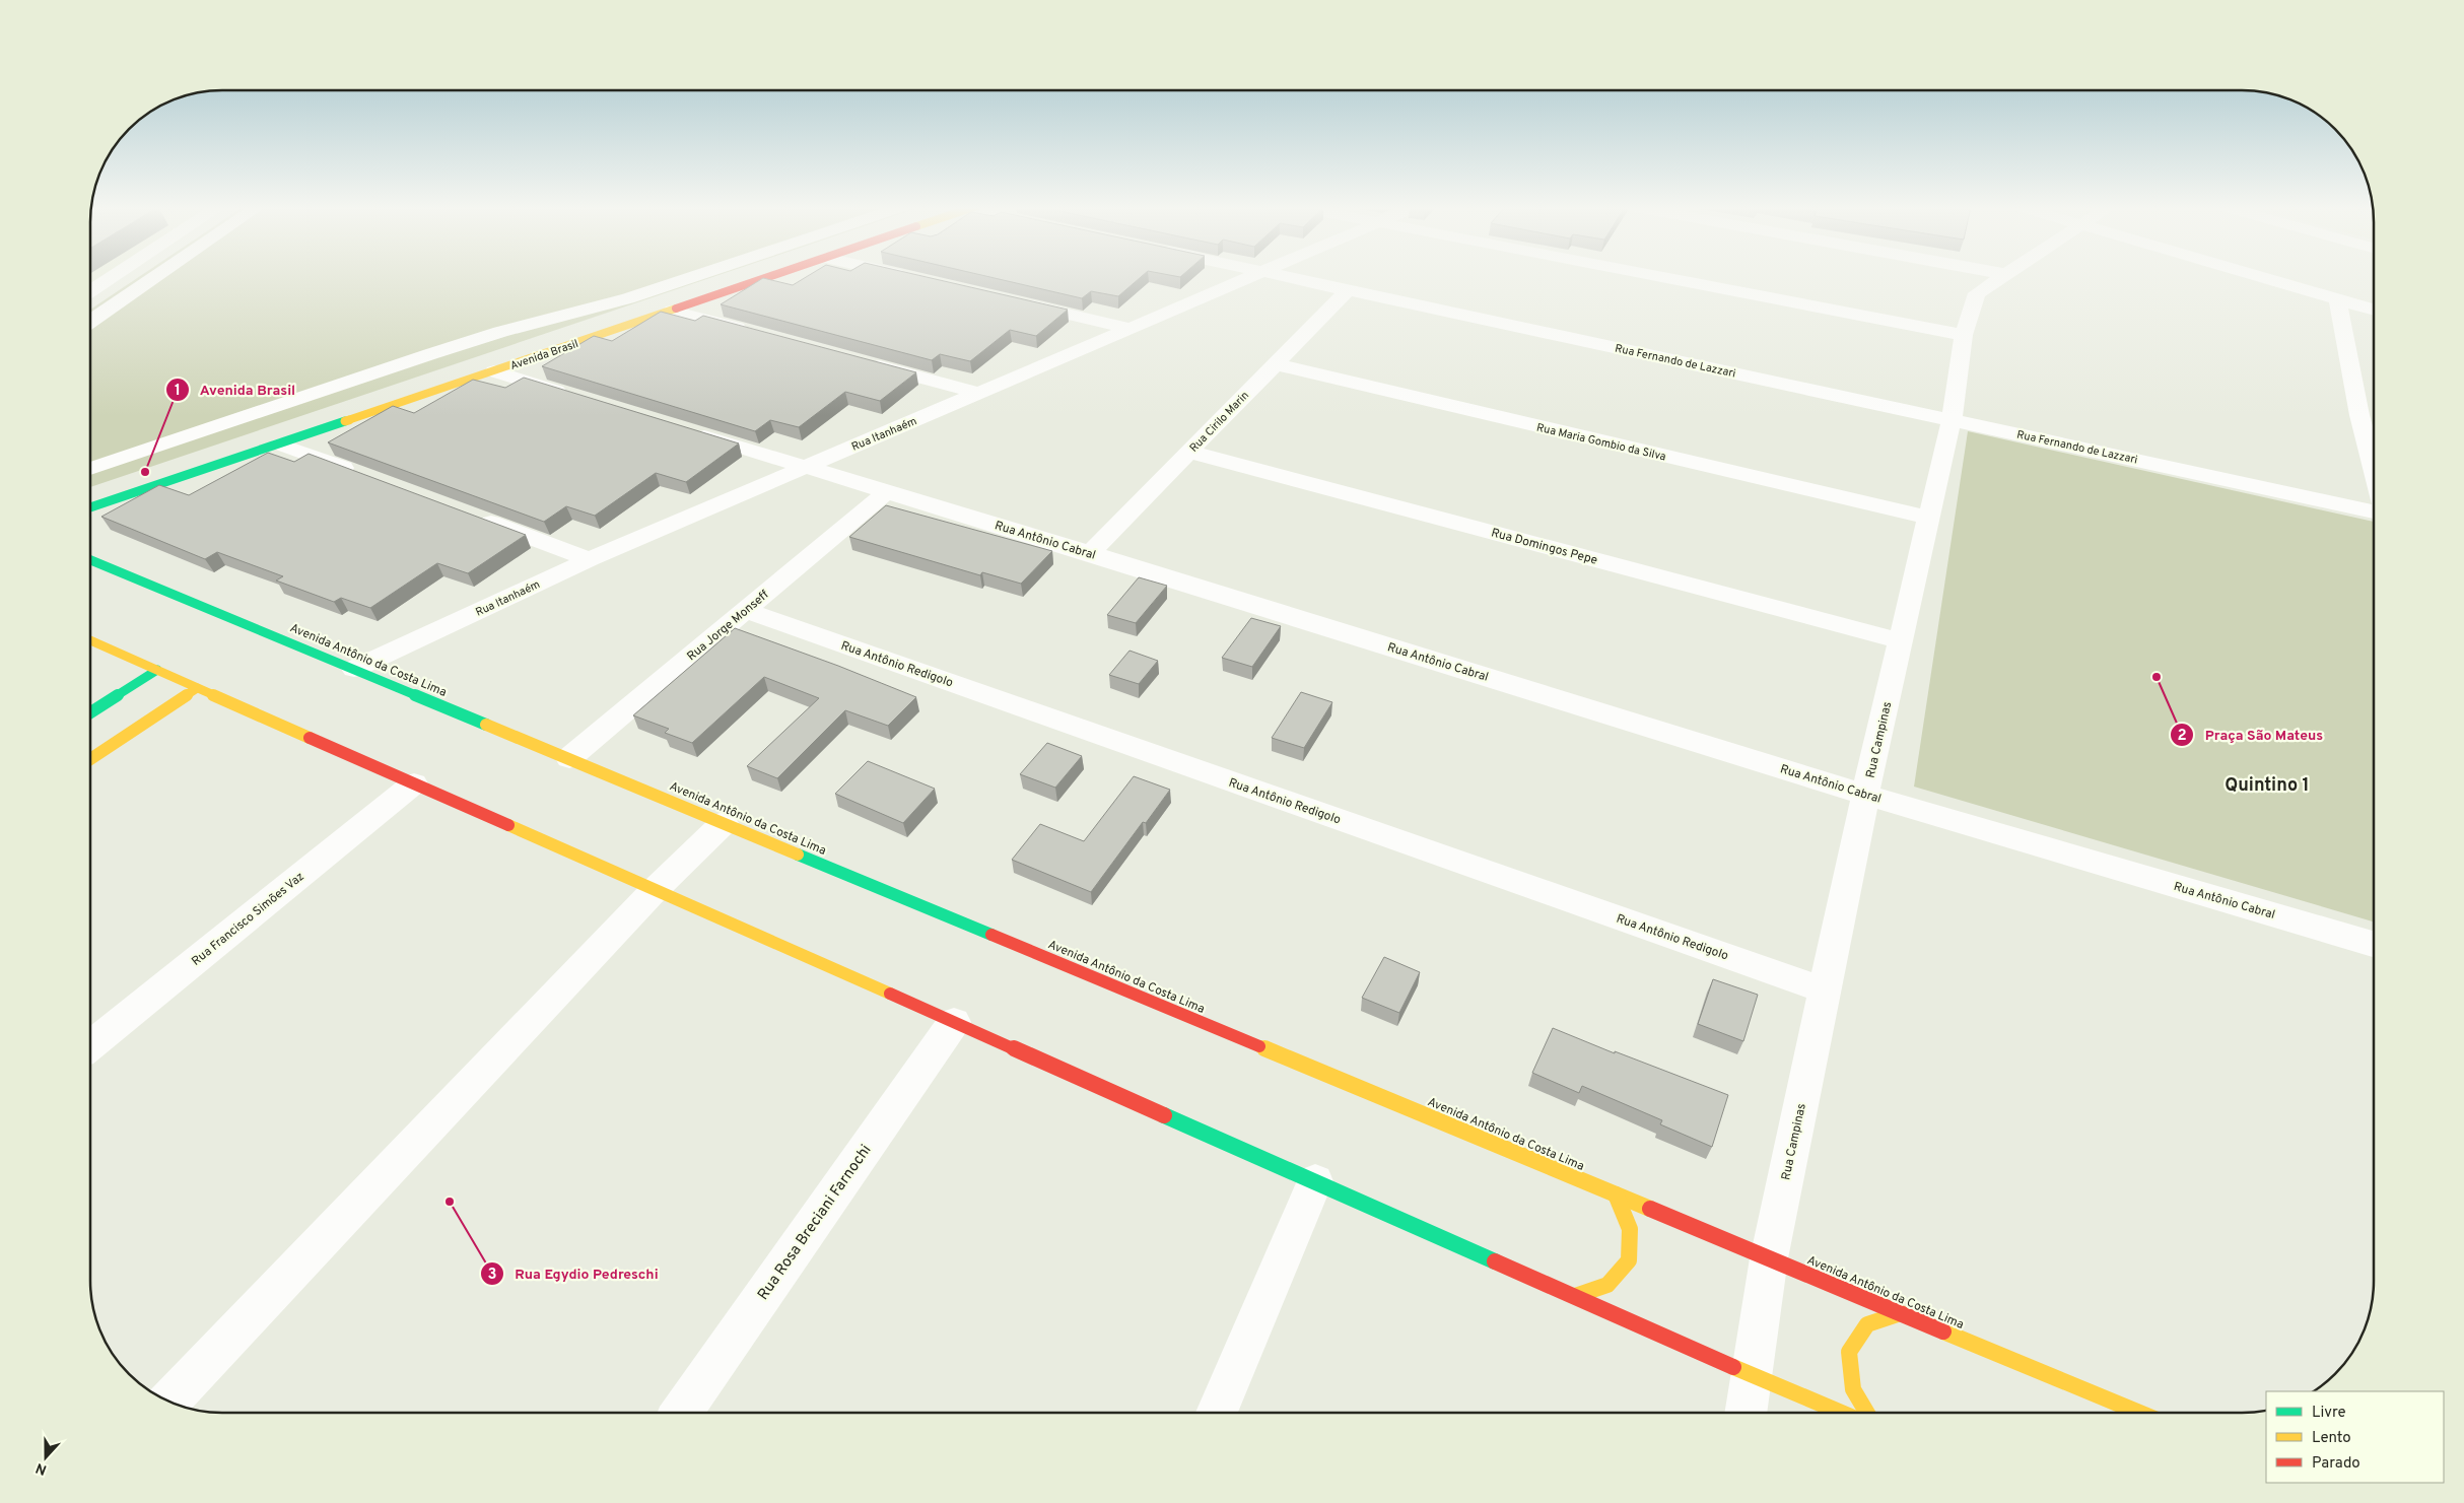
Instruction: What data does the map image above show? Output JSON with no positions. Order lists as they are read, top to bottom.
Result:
{
  "streets": {
    "street": [
      "Avenida Brasil",
      "Rua Fernando de Lazzari",
      "Rua Cirilo Marin",
      "Rua Itanhaém",
      "Rua Maria Gombio da Silva",
      "Rua Antônio Cabral",
      "Rua Domingos Pepe",
      "Rua Jorge Monseff",
      "Avenida Antônio da Costa Lima",
      "Rua Antônio Redigolo",
      "Rua Campinas",
      "Rua Francisco Simões Vaz",
      "Rua Rosa Breciani Farnochi"
    ]
  },
  "crossings": [
    ["Rua Fernando de Lazzari", "Rua Cirilo Marin"],
    ["Rua Fernando de Lazzari", "Rua Campinas"],
    ["Rua Cirilo Marin", "Rua Maria Gombio da Silva"],
    ["Rua Cirilo Marin", "Rua Antônio Cabral"],
    ["Rua Cirilo Marin", "Rua Domingos Pepe"],
    ["Rua Itanhaém", "Rua Antônio Cabral"],
    ["Rua Itanhaém", "Avenida Antônio da Costa Lima"],
    ["Rua Maria Gombio da Silva", "Rua Campinas"],
    ["Rua Antônio Cabral", "Rua Jorge Monseff"],
    ["Rua Antônio Cabral", "Rua Campinas"],
    ["Rua Domingos Pepe", "Rua Campinas"],
    ["Rua Jorge Monseff", "Avenida Antônio da Costa Lima"],
    ["Rua Jorge Monseff", "Rua Antônio Redigolo"],
    ["Avenida Antônio da Costa Lima", "Rua Campinas"],
    ["Rua Antônio Redigolo", "Rua Campinas"]
  ],
  "districts": ["Quintino 1"],
  "places": ["Avenida Brasil", "Praça São Mateus", "Rua Egydio Pedreschi"],
  "legend": ["Livre", "Lento", "Parado"],
  "north": "bottom"
}
